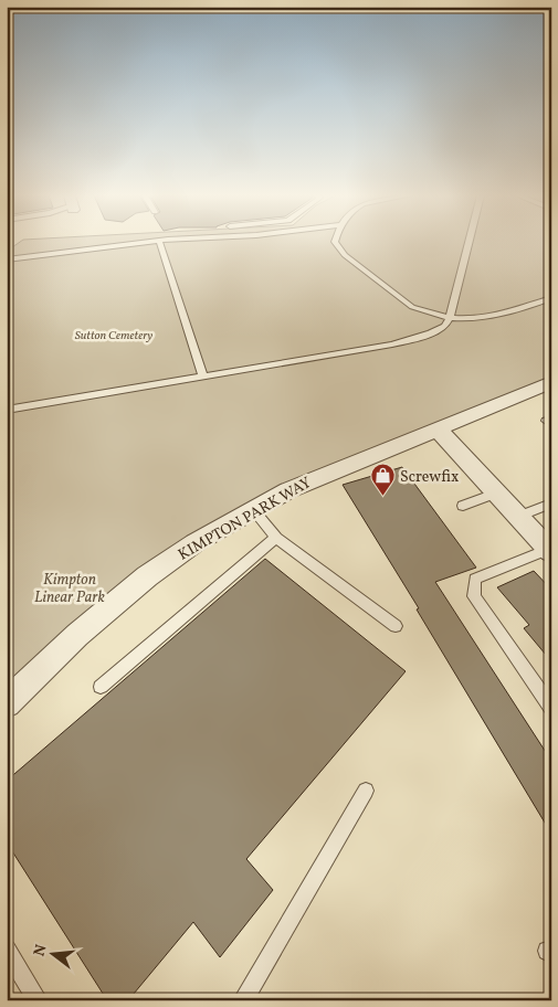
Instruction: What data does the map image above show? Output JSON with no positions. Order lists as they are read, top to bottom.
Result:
{
  "streets": {
    "street": ["KIMPTON PARK WAY"]
  },
  "parks": ["Sutton Cemetery", "Kimpton Linear Park"],
  "places": {
    "shop": ["Screwfix"]
  },
  "north": "left"
}
